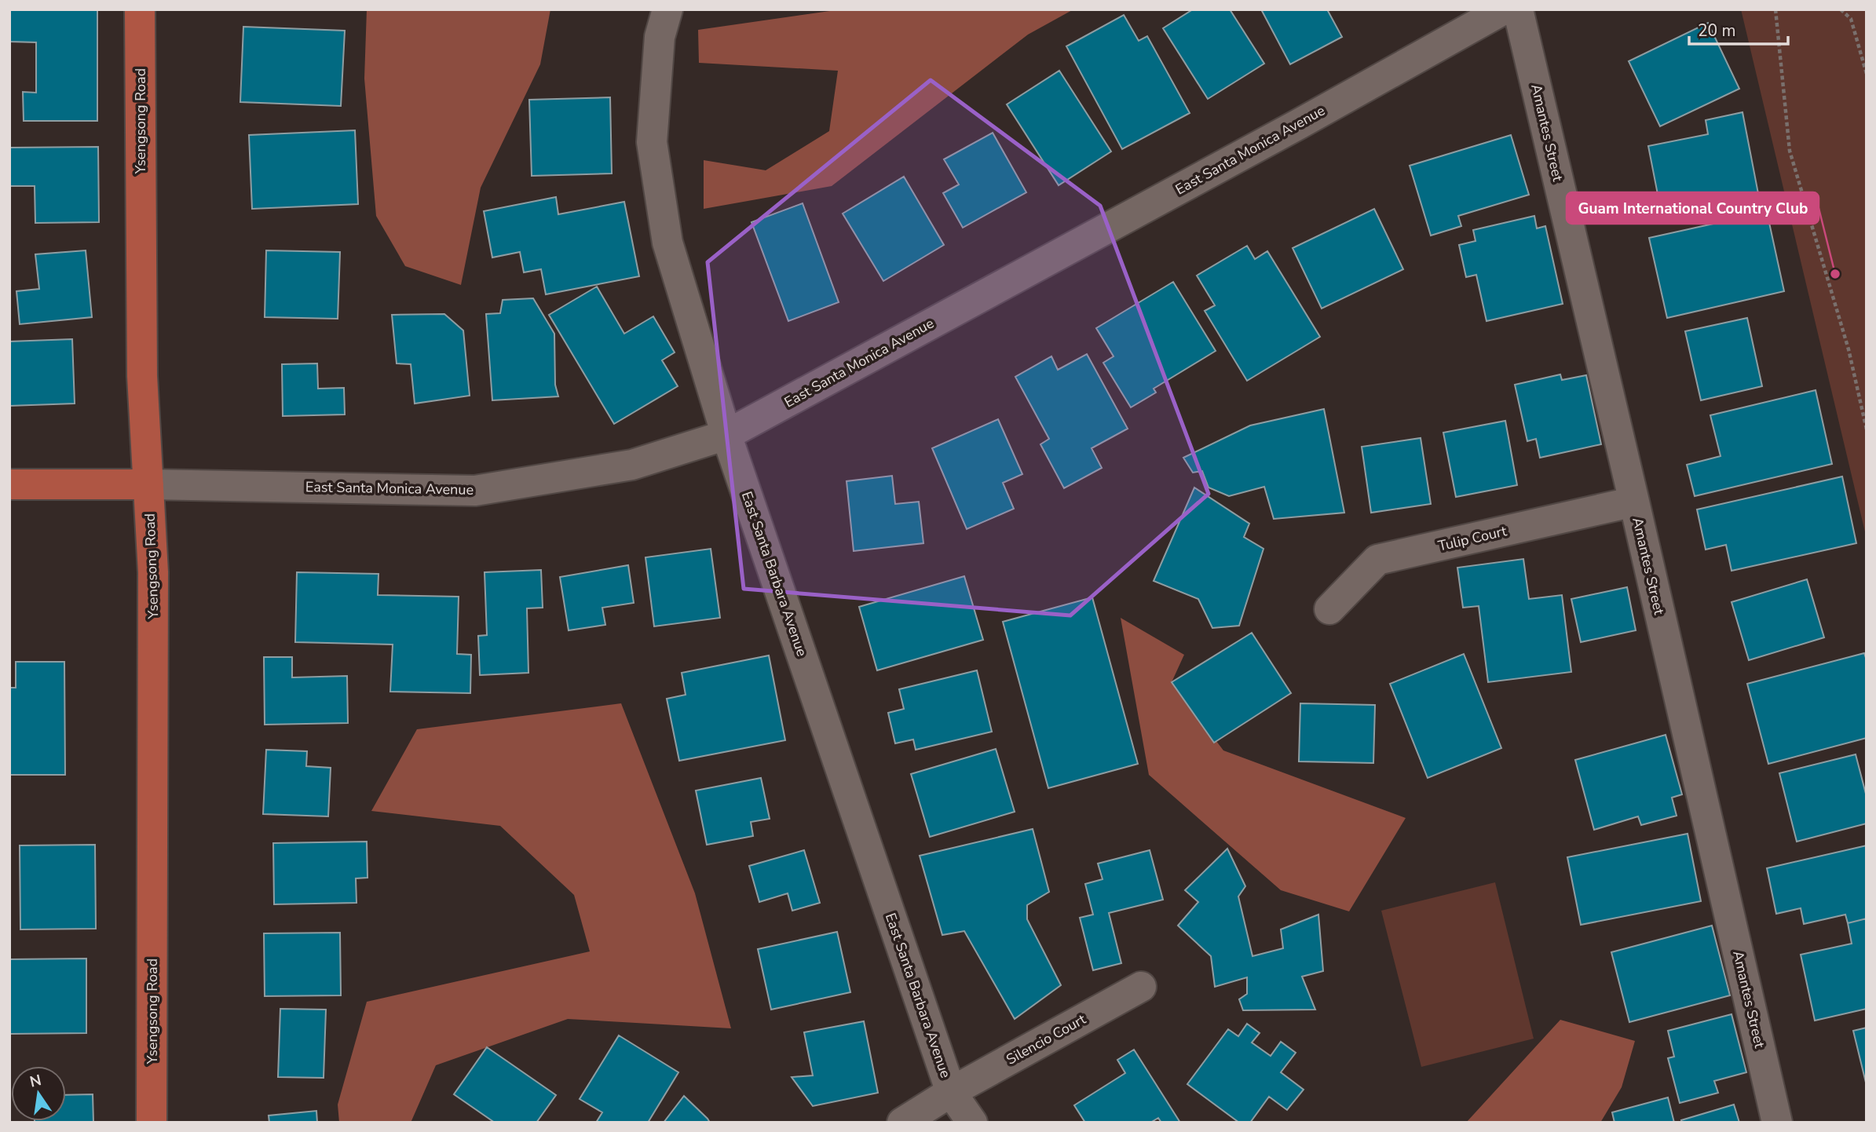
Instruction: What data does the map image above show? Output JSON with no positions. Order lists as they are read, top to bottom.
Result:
{
  "streets": {
    "main road": ["Ysengsong Road"],
    "street": [
      "Amantes Street",
      "East Santa Monica Avenue",
      "Tulip Court",
      "East Santa Barbara Avenue",
      "Silencio Court"
    ]
  },
  "crossings": [
    ["Ysengsong Road", "East Santa Monica Avenue"],
    ["Amantes Street", "Tulip Court"],
    ["East Santa Monica Avenue", "East Santa Barbara Avenue"],
    ["East Santa Barbara Avenue", "Silencio Court"]
  ],
  "places": ["Guam International Country Club"],
  "scale_bar": "20 m",
  "north": "top"
}
